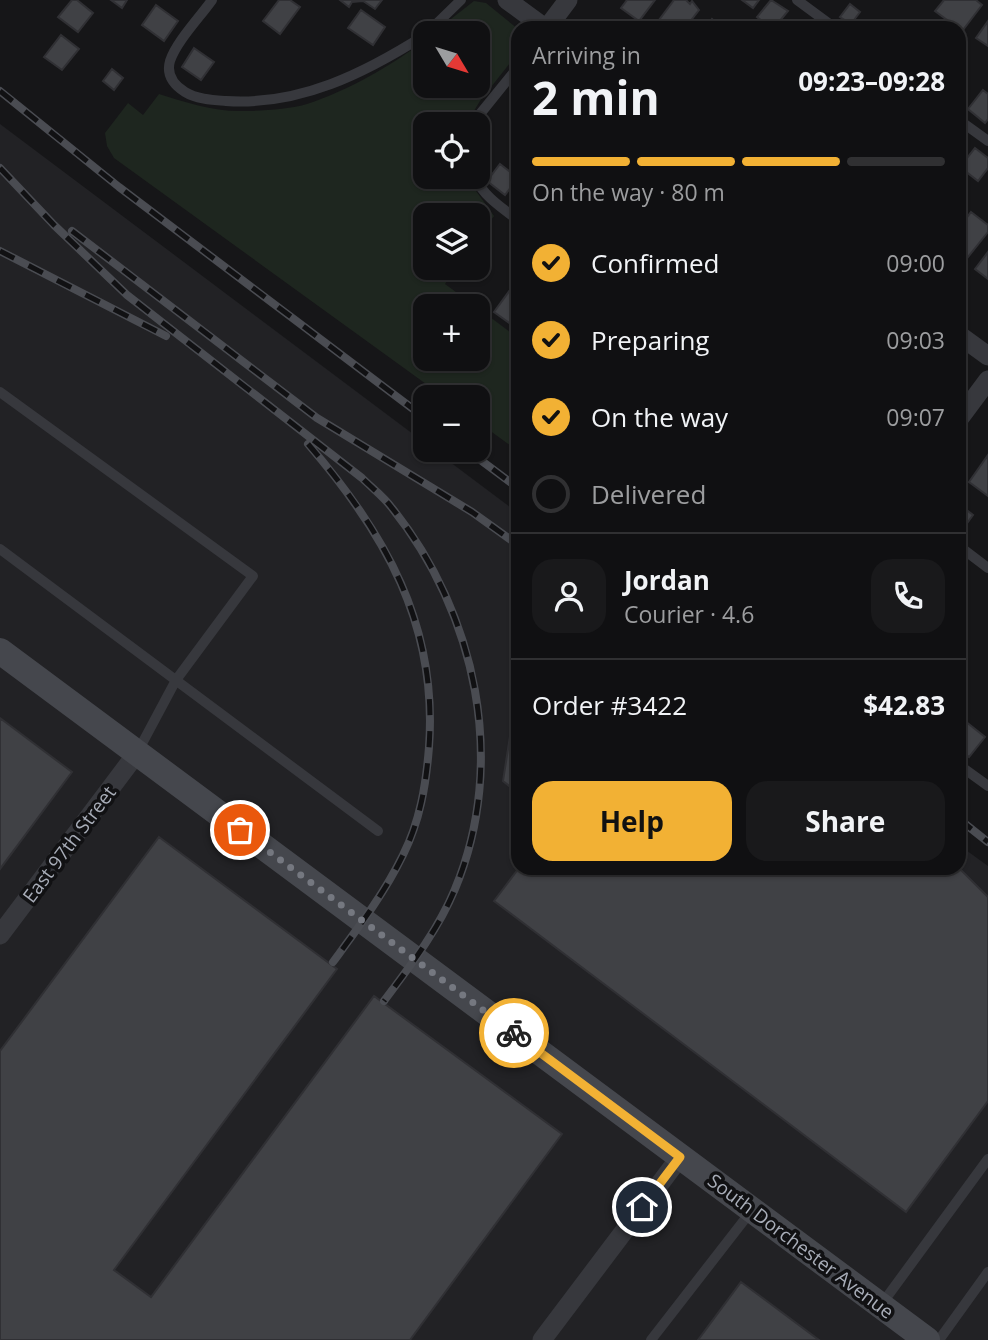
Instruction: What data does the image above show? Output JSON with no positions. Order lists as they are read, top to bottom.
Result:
{
  "streets": {
    "street": ["East 97th Street", "South Dorchester Avenue"]
  },
  "crossings": [
    ["East 97th Street", "South Dorchester Avenue"]
  ],
  "north": "bottom right",
  "page": {
    "map_buttons": ["+", "−"],
    "heading": ["2 min", "Arriving in", "09:23–09:28"],
    "panel": [
      "Jordan",
      "Courier · 4.6",
      "Order #3422",
      "$42.83"
    ],
    "bar": "On the way · 80 m",
    "list": [
      ["Confirmed", "09:00"],
      ["Preparing", "09:03"],
      ["On the way", "09:07"],
      "Delivered"
    ],
    "buttons": ["Help", "Share"]
  }
}
